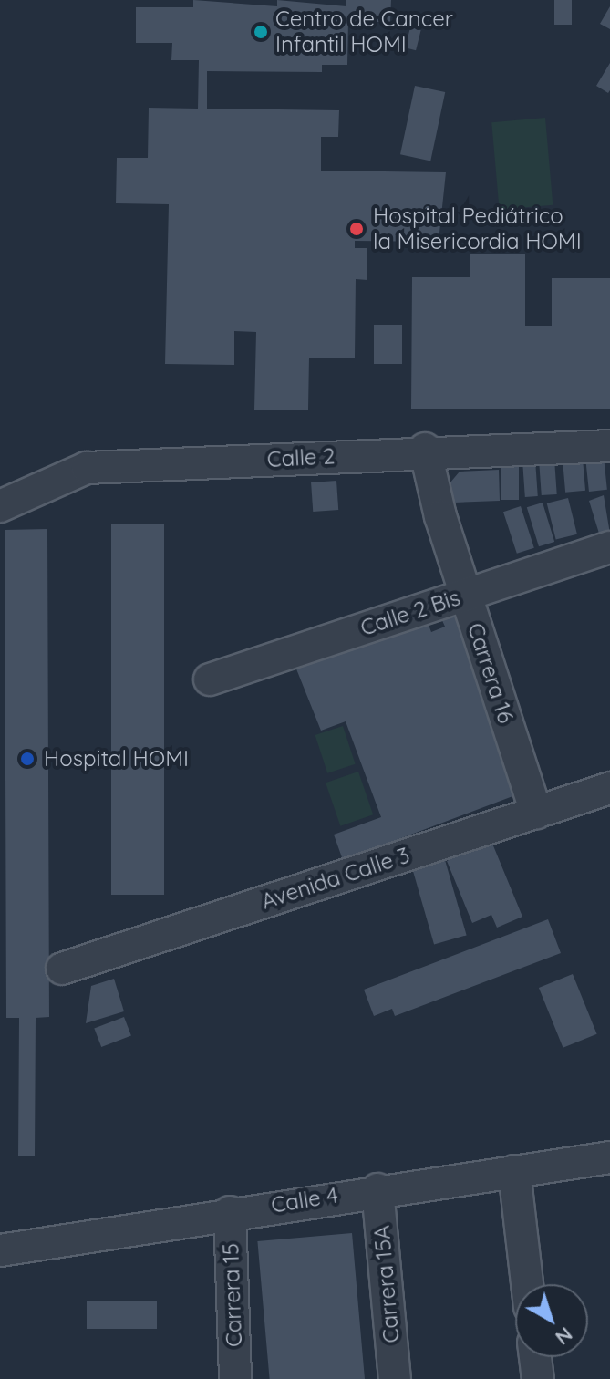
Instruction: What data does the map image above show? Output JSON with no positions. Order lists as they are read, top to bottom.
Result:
{
  "streets": {
    "street": [
      "Calle 2",
      "Calle 2 Bis",
      "Carrera 16",
      "Avenida Calle 3",
      "Calle 4",
      "Carrera 15A",
      "Carrera 15"
    ]
  },
  "crossings": [
    ["Calle 2", "Carrera 16"],
    ["Calle 2 Bis", "Carrera 16"],
    ["Carrera 16", "Avenida Calle 3"],
    ["Calle 4", "Carrera 15A"],
    ["Calle 4", "Carrera 15"]
  ],
  "places": ["Centro de Cancer Infantil HOMI", "Hospital Pediátrico la Misericordia HOMI", "Hospital HOMI"],
  "north": "bottom right"
}
